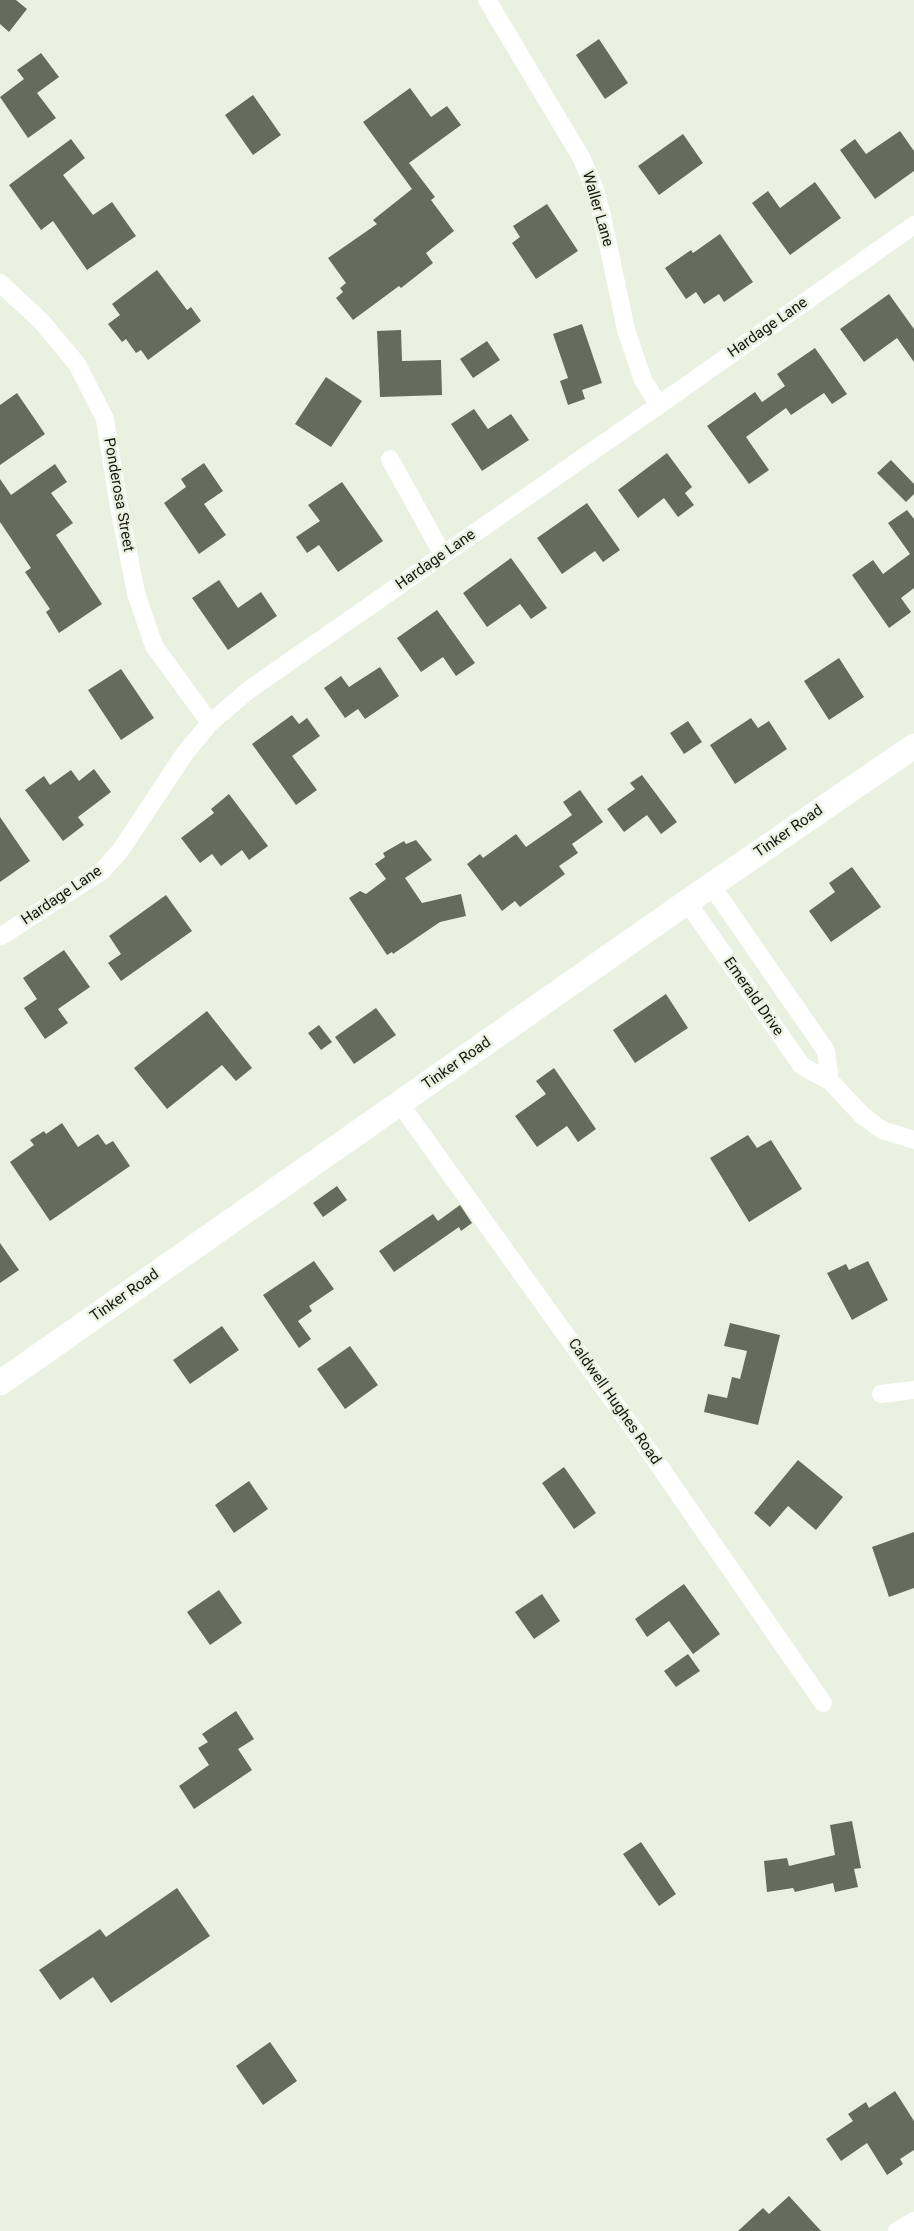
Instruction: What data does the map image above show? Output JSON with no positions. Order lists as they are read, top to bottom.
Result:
{
  "streets": {
    "main road": ["Tinker Road"],
    "street": [
      "Waller Lane",
      "Hardage Lane",
      "Ponderosa Street",
      "Emerald Drive",
      "Caldwell Hughes Road"
    ]
  },
  "crossings": [
    ["Waller Lane", "Hardage Lane"],
    ["Hardage Lane", "Ponderosa Street"],
    ["Tinker Road", "Emerald Drive"],
    ["Tinker Road", "Caldwell Hughes Road"]
  ]
}
